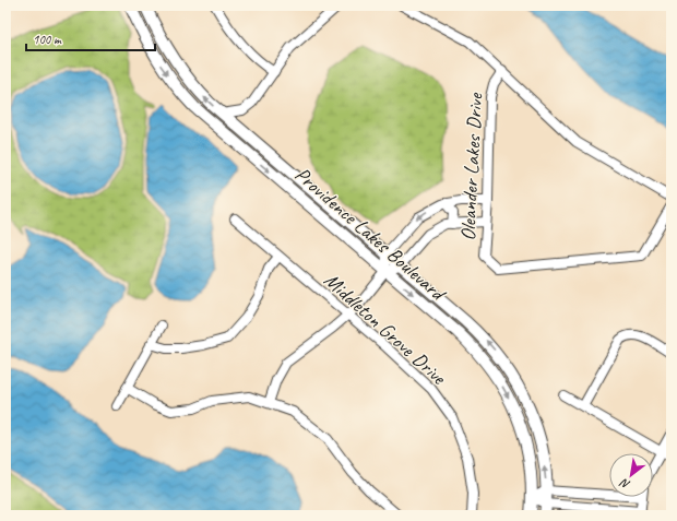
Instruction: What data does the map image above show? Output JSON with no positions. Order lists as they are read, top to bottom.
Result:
{
  "streets": {
    "street": ["Oleander Lakes Drive", "Providence Lakes Boulevard", "Middleton Grove Drive"]
  },
  "scale_bar": "100 m",
  "north": "bottom left"
}
